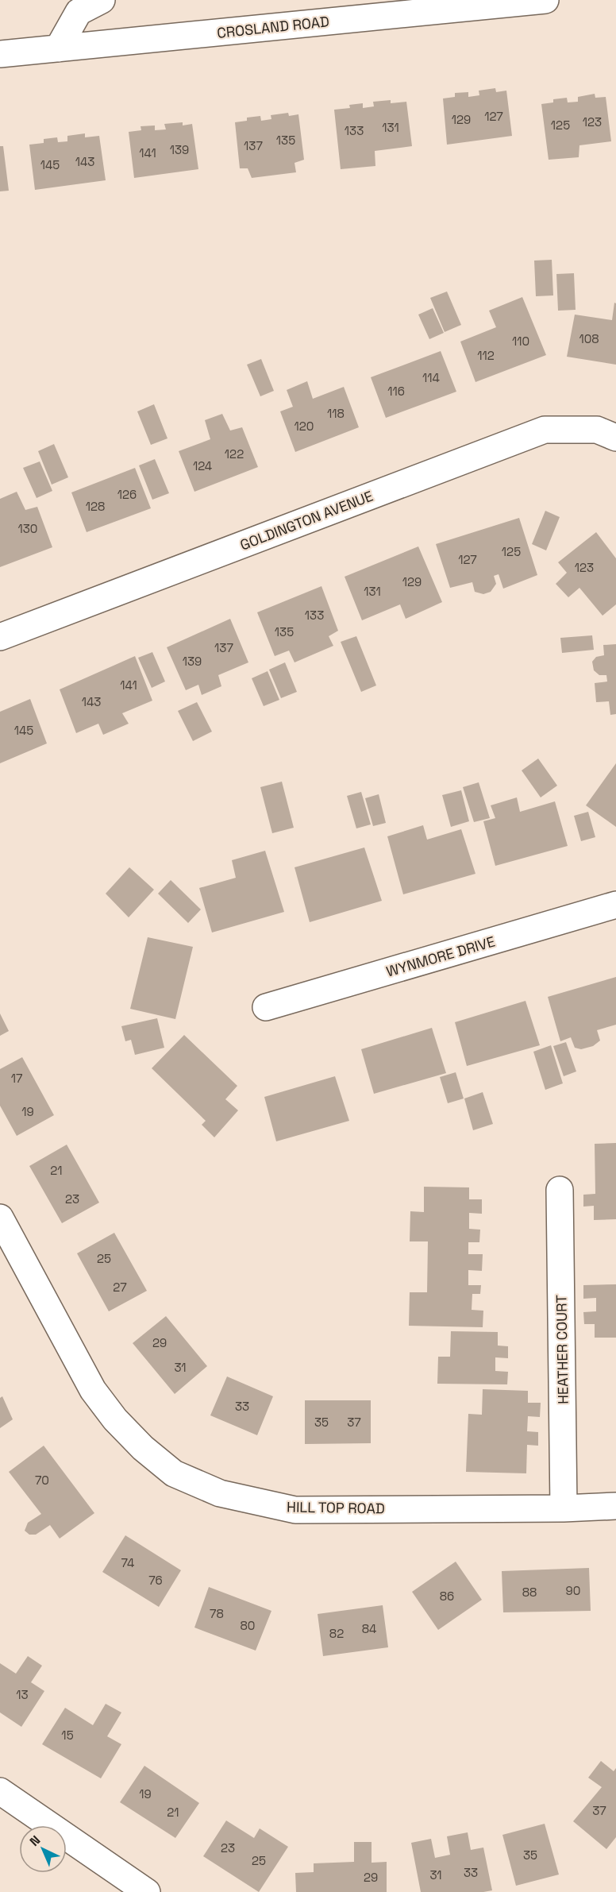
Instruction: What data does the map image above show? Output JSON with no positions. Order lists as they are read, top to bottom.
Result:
{
  "streets": {
    "street": [
      "CROSLAND ROAD",
      "GOLDINGTON AVENUE",
      "WYNMORE DRIVE",
      "HEATHER COURT",
      "HILL TOP ROAD"
    ]
  },
  "crossings": [
    ["HEATHER COURT", "HILL TOP ROAD"]
  ],
  "house_numbers": [
    "127",
    "129",
    "123",
    "125",
    "131",
    "133",
    "135",
    "137",
    "139",
    "141",
    "143",
    "145",
    "108",
    "110",
    "112",
    "114",
    "116",
    "118",
    "120",
    "122",
    "124",
    "126",
    "128",
    "130",
    "125",
    "127",
    "123",
    "129",
    "131",
    "133",
    "135",
    "137",
    "139",
    "141",
    "143",
    "145",
    "17",
    "19",
    "21",
    "23",
    "25",
    "27",
    "29",
    "31",
    "33",
    "35",
    "37",
    "70",
    "74",
    "76",
    "90",
    "88",
    "86",
    "78",
    "80",
    "84",
    "82",
    "13",
    "15",
    "19",
    "37",
    "21",
    "23",
    "35",
    "25",
    "33",
    "31",
    "29"
  ],
  "north": "top left"
}
